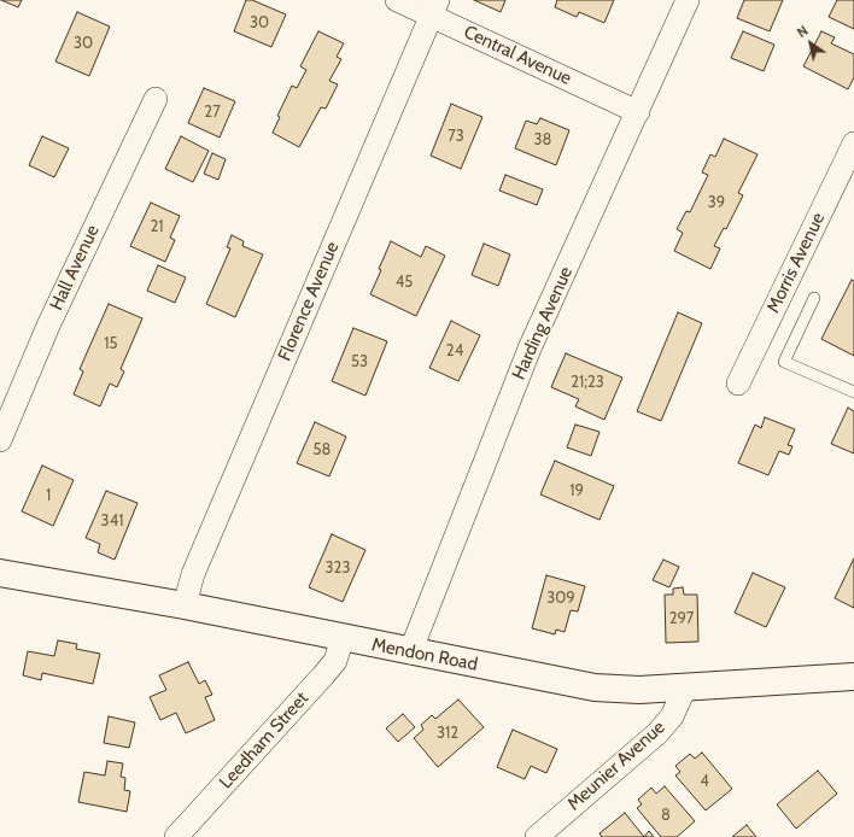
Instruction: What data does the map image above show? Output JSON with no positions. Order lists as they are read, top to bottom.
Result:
{
  "streets": {
    "street": [
      "Central Avenue",
      "Morris Avenue",
      "Hall Avenue",
      "Florence Avenue",
      "Harding Avenue",
      "Mendon Road",
      "Leedham Street",
      "Meunier Avenue"
    ]
  },
  "crossings": [
    ["Central Avenue", "Florence Avenue"],
    ["Central Avenue", "Harding Avenue"],
    ["Florence Avenue", "Mendon Road"],
    ["Harding Avenue", "Mendon Road"],
    ["Mendon Road", "Leedham Street"],
    ["Mendon Road", "Meunier Avenue"]
  ],
  "house_numbers": [
    "30",
    "30",
    "27",
    "73",
    "38",
    "39",
    "21",
    "45",
    "15",
    "24",
    "53",
    "21;23",
    "58",
    "19",
    "1",
    "341",
    "323",
    "309",
    "297",
    "312",
    "4",
    "8"
  ],
  "north": "top left"
}
